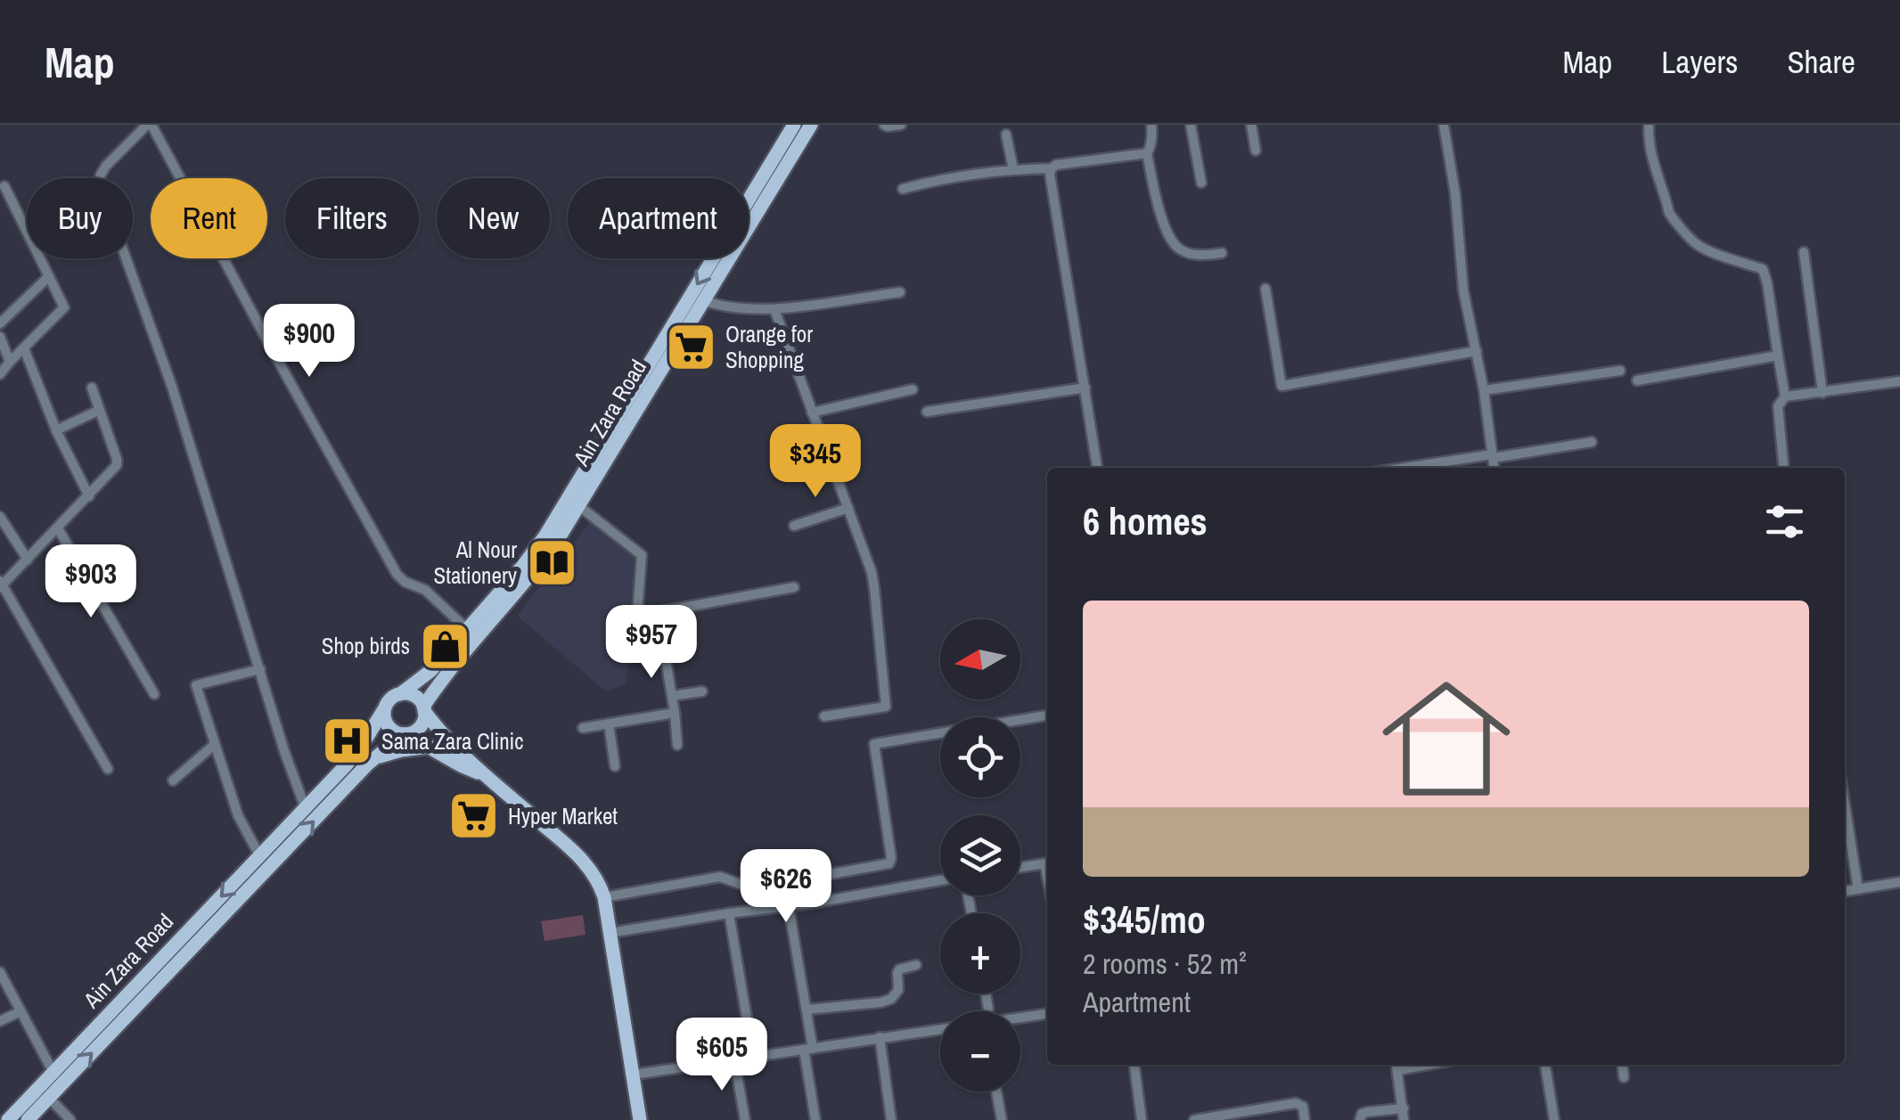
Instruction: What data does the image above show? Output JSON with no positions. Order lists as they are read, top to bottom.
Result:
{
  "streets": {
    "main road": ["Ain Zara Road"]
  },
  "places": {
    "supermarket": ["Orange for Shopping", "Hyper Market"],
    "library": ["Al Nour Stationery"],
    "shop": ["Shop birds"],
    "hospital": ["Sama Zara Clinic"]
  },
  "north": "left",
  "page": {
    "header": "Map",
    "nav": ["Map", "Layers", "Share"],
    "chip": [
      "Buy",
      "Rent",
      "Filters",
      "New",
      "Apartment"
    ],
    "price": [
      "$900",
      "$345",
      "$903",
      "$957",
      "$626",
      "$605"
    ],
    "heading": "6 homes",
    "list": [
      {
        "name": "$345/mo",
        "note": "2 rooms · 52 m² · Apartment"
      }
    ],
    "map_buttons": ["+", "−"]
  }
}
